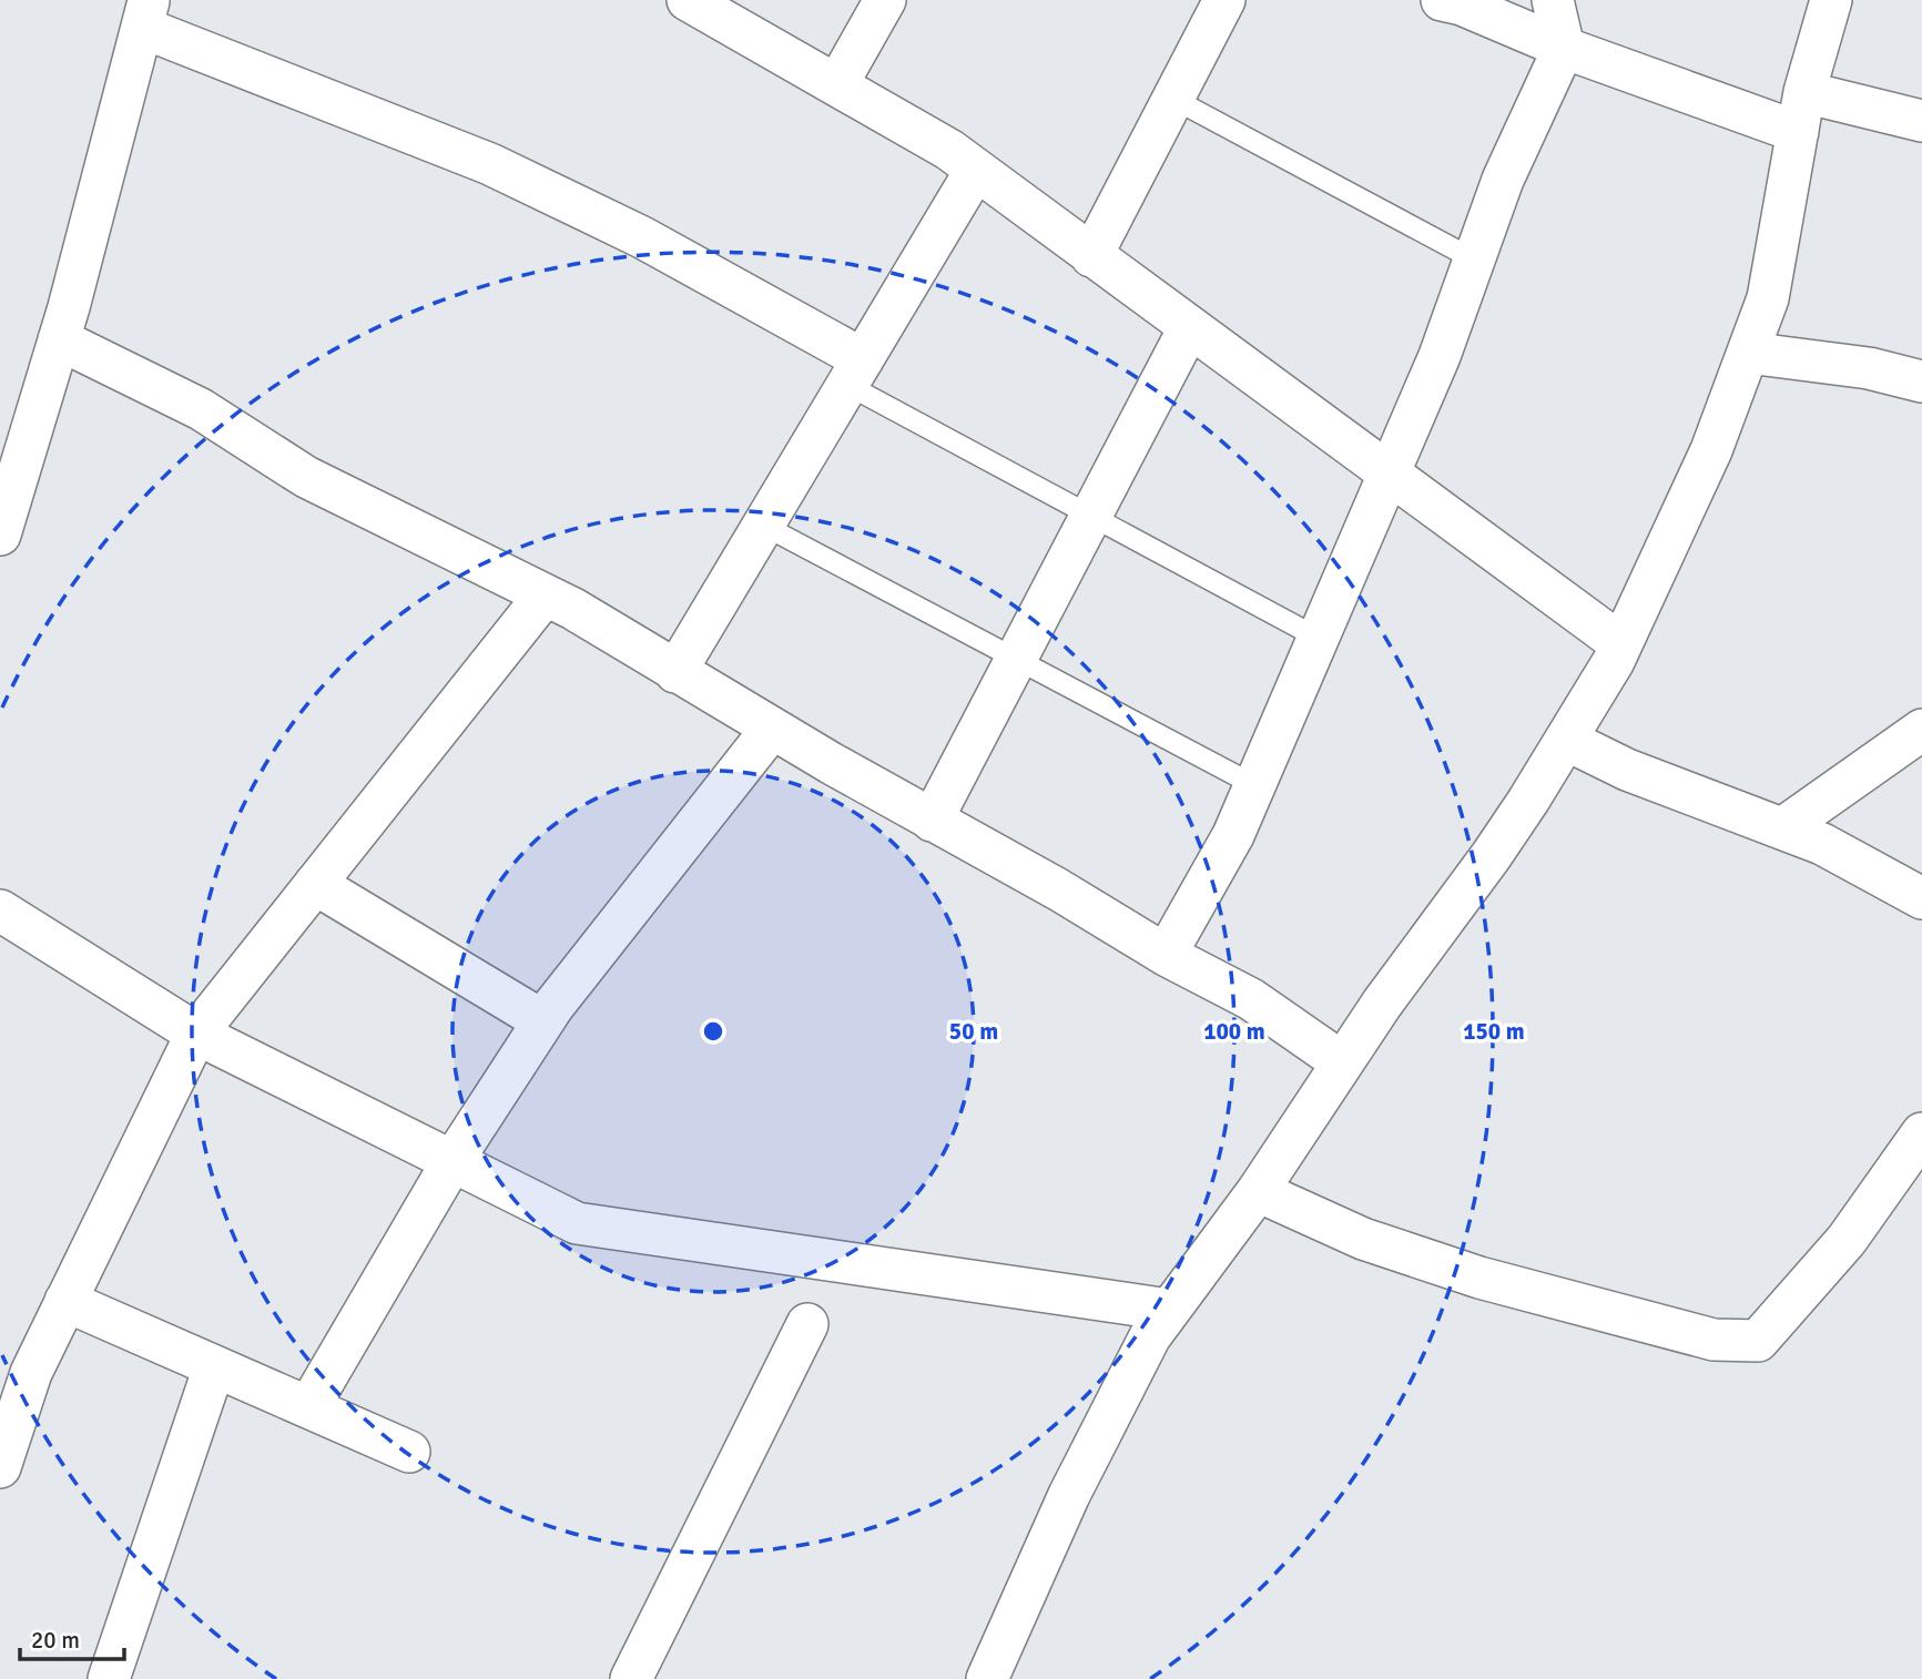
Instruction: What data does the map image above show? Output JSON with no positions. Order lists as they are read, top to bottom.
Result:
{
  "scale_bar": "20 m",
  "rings": ["50 m", "100 m", "150 m"]
}
